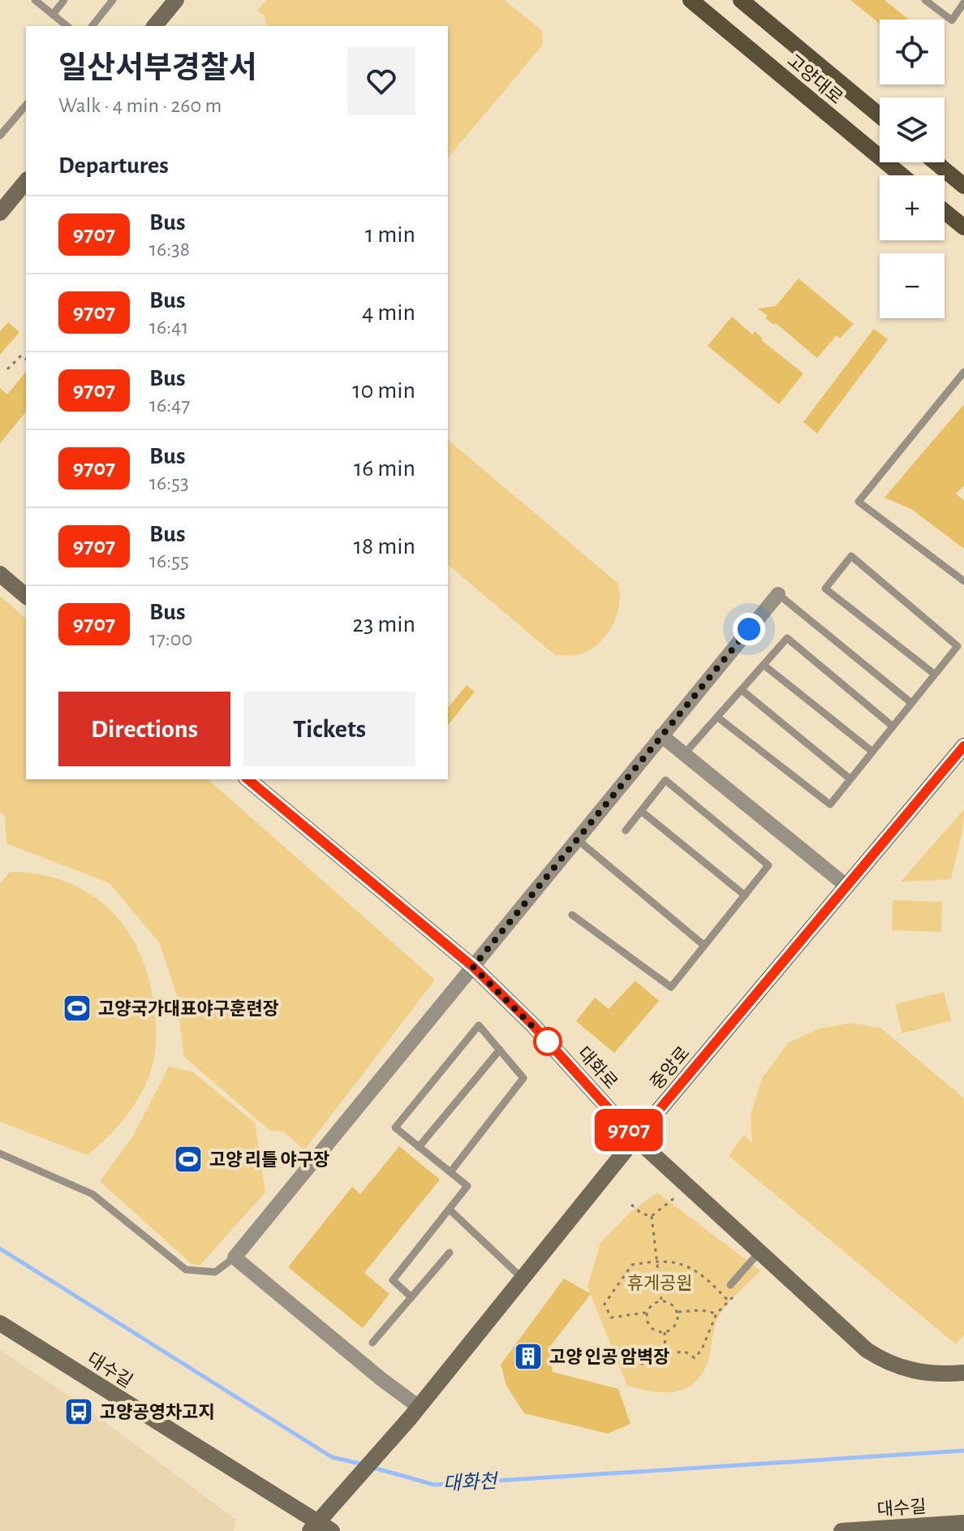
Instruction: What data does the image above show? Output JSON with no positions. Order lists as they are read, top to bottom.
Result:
{
  "streets": {
    "main road": ["고양대로", "중앙로"],
    "street": ["대화로", "대수길"]
  },
  "crossings": [
    ["대화로", "중앙로"],
    ["중앙로", "대수길"]
  ],
  "water": ["대화천"],
  "parks": ["휴게공원"],
  "places": {
    "sports": ["고양국가대표야구훈련장", "고양 리틀 야구장"],
    "building": ["고양 인공 암벽장"],
    "bus stop": ["고양공영차고지"]
  },
  "lines": ["bus line 9707"],
  "page": {
    "on_map": "9707",
    "map_buttons": ["+", "−"],
    "heading": [
      ["일산서부경찰서", "Walk · 4 min · 260 m"],
      "Departures"
    ],
    "list": [
      {
        "mark": "9707",
        "name": "Bus",
        "note": "16:38",
        "value": "1 min"
      },
      {
        "mark": "9707",
        "name": "Bus",
        "note": "16:41",
        "value": "4 min"
      },
      {
        "mark": "9707",
        "name": "Bus",
        "note": "16:47",
        "value": "10 min"
      },
      {
        "mark": "9707",
        "name": "Bus",
        "note": "16:53",
        "value": "16 min"
      },
      {
        "mark": "9707",
        "name": "Bus",
        "note": "16:55",
        "value": "18 min"
      },
      {
        "mark": "9707",
        "name": "Bus",
        "note": "17:00",
        "value": "23 min"
      }
    ],
    "buttons": ["Directions", "Tickets"]
  }
}
